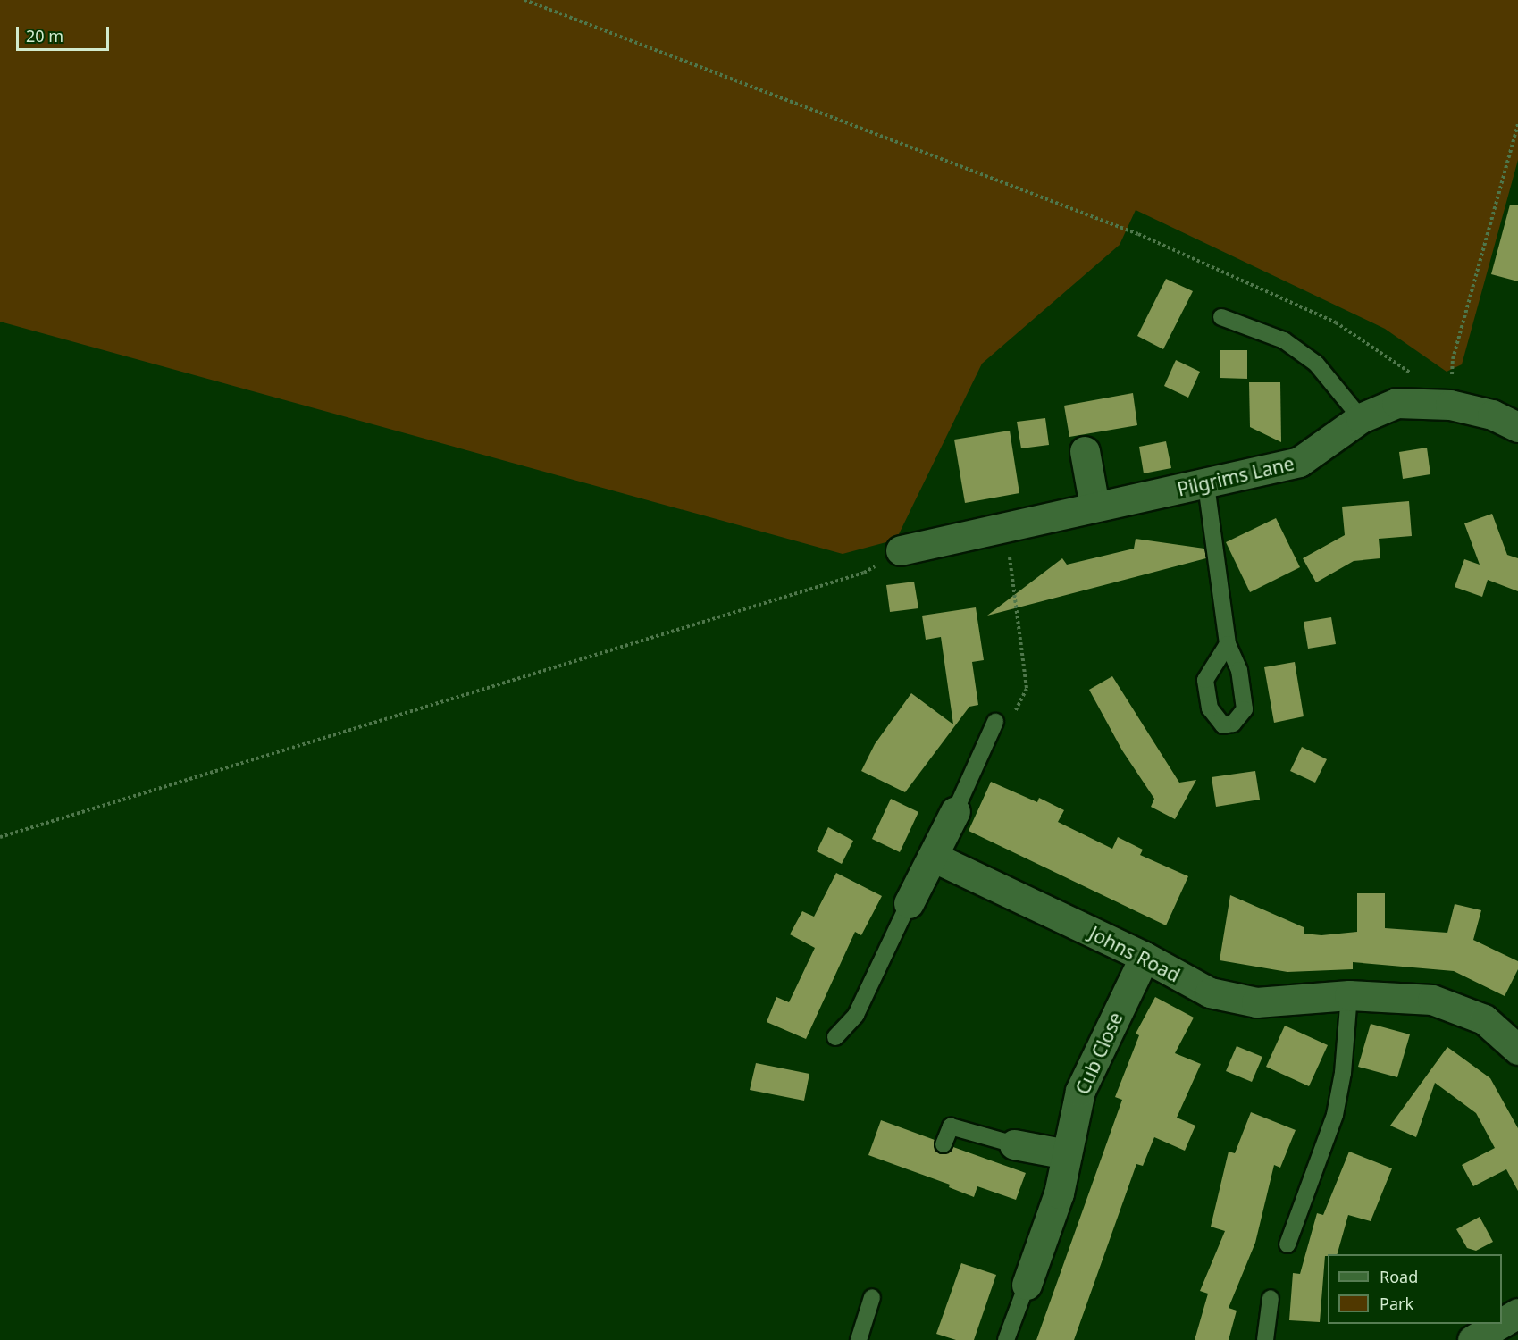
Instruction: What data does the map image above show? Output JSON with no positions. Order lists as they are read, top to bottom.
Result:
{
  "streets": {
    "street": ["Pilgrims Lane", "Johns Road", "Cub Close"]
  },
  "crossings": [
    ["Johns Road", "Cub Close"]
  ],
  "legend": ["Road", "Park"],
  "scale_bar": "20 m"
}
